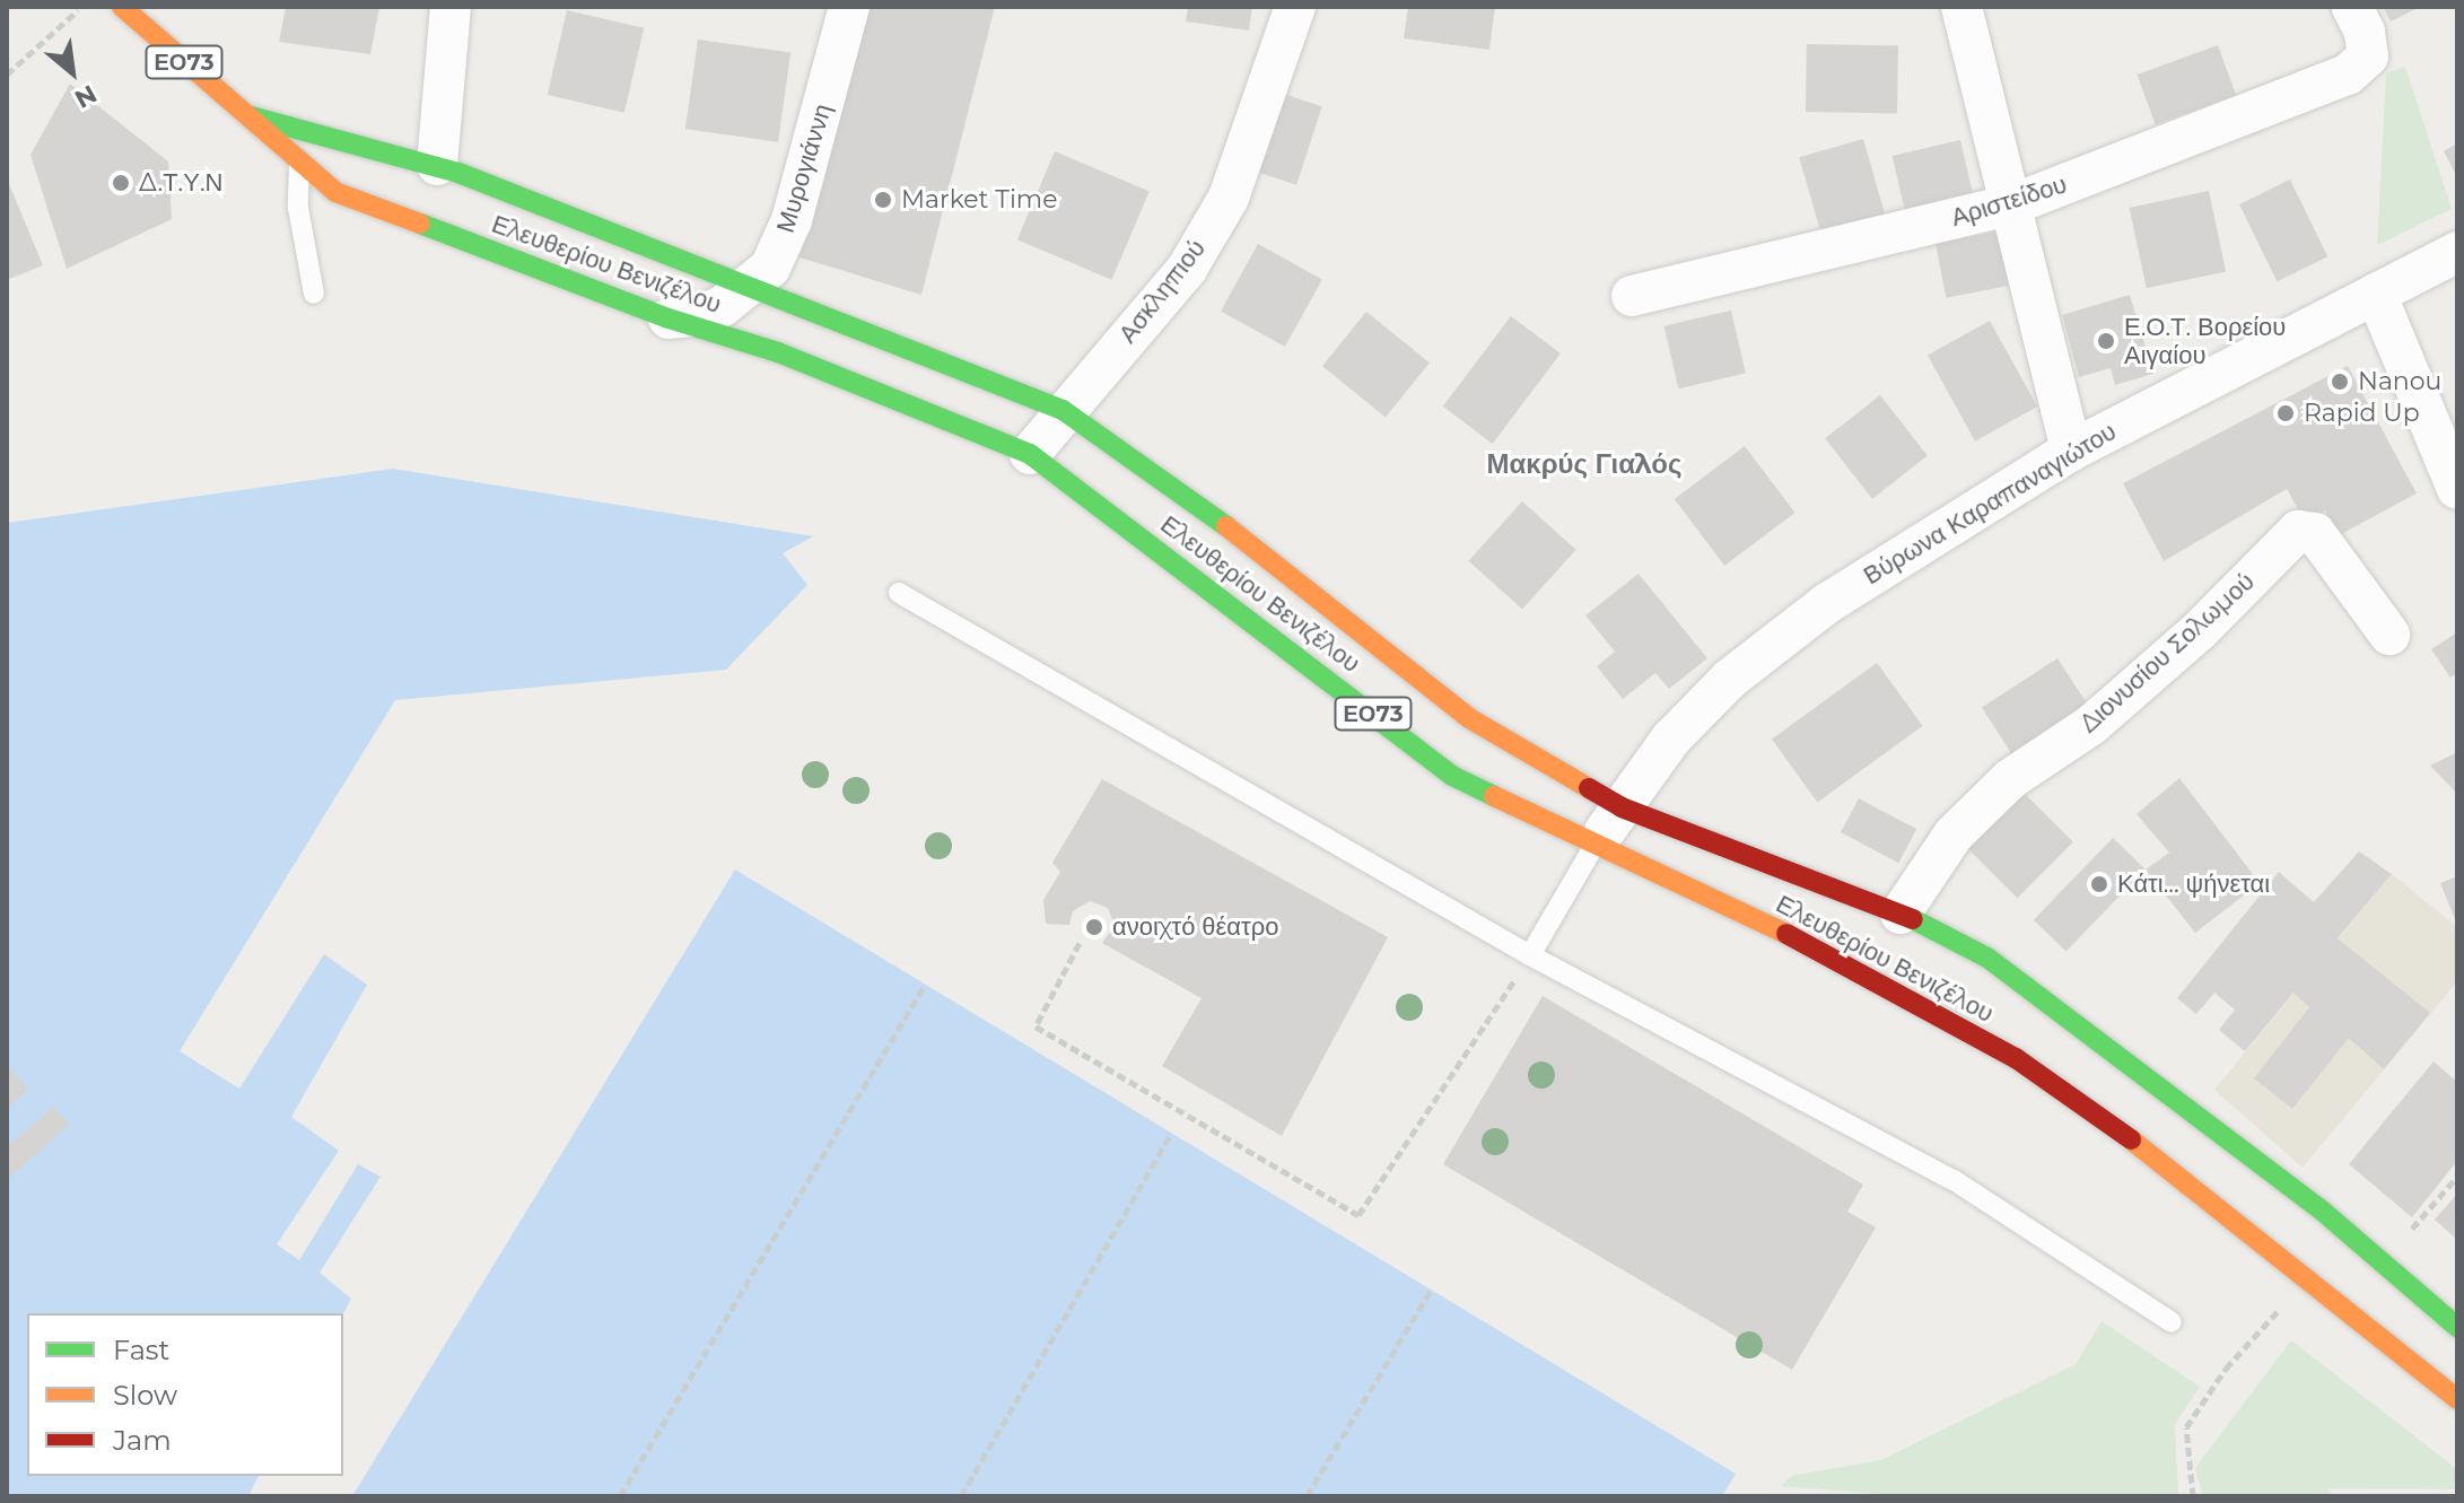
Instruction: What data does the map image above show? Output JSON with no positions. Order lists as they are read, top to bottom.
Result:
{
  "streets": {
    "main road": ["ΕΟ73", "Ελευθερίου Βενιζέλου"],
    "street": [
      "Μυρογιάννη",
      "Αριστείδου",
      "Ασκληπιού",
      "Βύρωνα Καραπαναγιώτου",
      "Διονυσίου Σολωμού"
    ]
  },
  "crossings": [
    ["Μυρογιάννη", "Ελευθερίου Βενιζέλου"],
    ["Ελευθερίου Βενιζέλου", "Ασκληπιού"],
    ["Ελευθερίου Βενιζέλου", "Βύρωνα Καραπαναγιώτου"],
    ["Ελευθερίου Βενιζέλου", "Διονυσίου Σολωμού"]
  ],
  "districts": ["Μακρύς Γιαλός"],
  "places": [
    "Δ.Τ.Υ.Ν",
    "Market Time",
    "Ε.Ο.Τ. Βορείου Αιγαίου",
    "Nanou",
    "Rapid Up",
    "Κάτι... ψήνεται",
    "ανοιχτό θέατρο"
  ],
  "legend": ["Fast", "Slow", "Jam"],
  "north": "bottom right"
}
